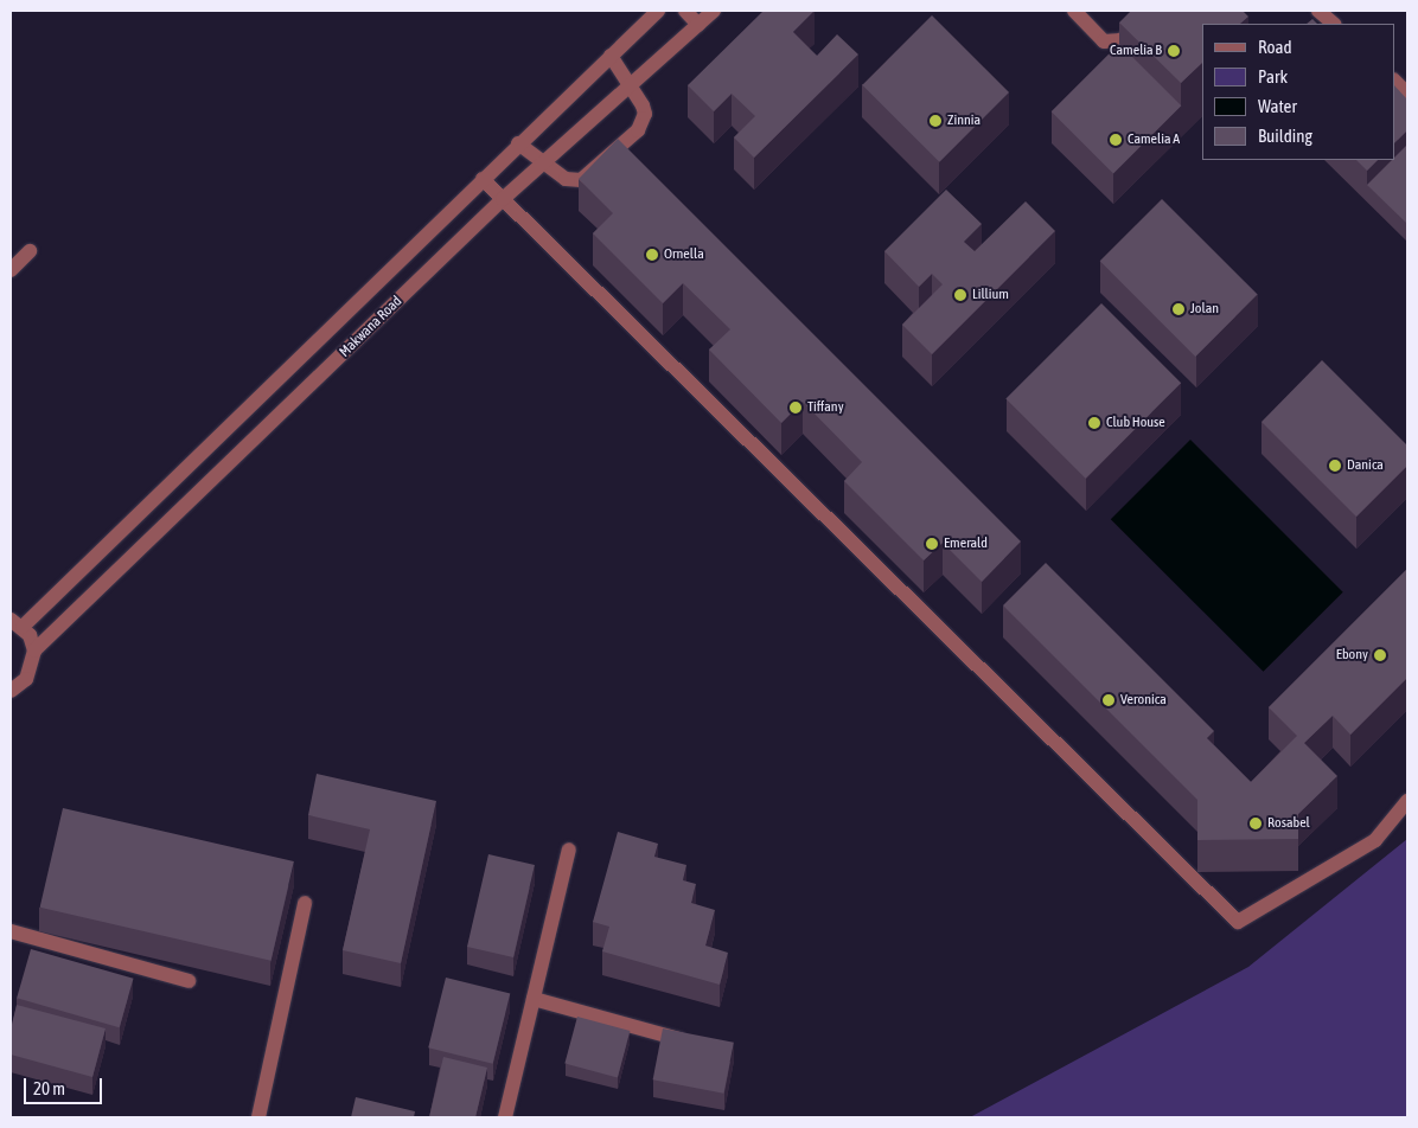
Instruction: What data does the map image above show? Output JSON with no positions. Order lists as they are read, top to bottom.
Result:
{
  "streets": {
    "street": ["Makwana Road"]
  },
  "places": [
    "Camelia B",
    "Zinnia",
    "Camelia A",
    "Ornella",
    "Lillium",
    "Jolan",
    "Tiffany",
    "Club House",
    "Danica",
    "Emerald",
    "Ebony",
    "Veronica",
    "Rosabel"
  ],
  "legend": [
    "Road",
    "Park",
    "Water",
    "Building"
  ],
  "scale_bar": "20 m"
}
